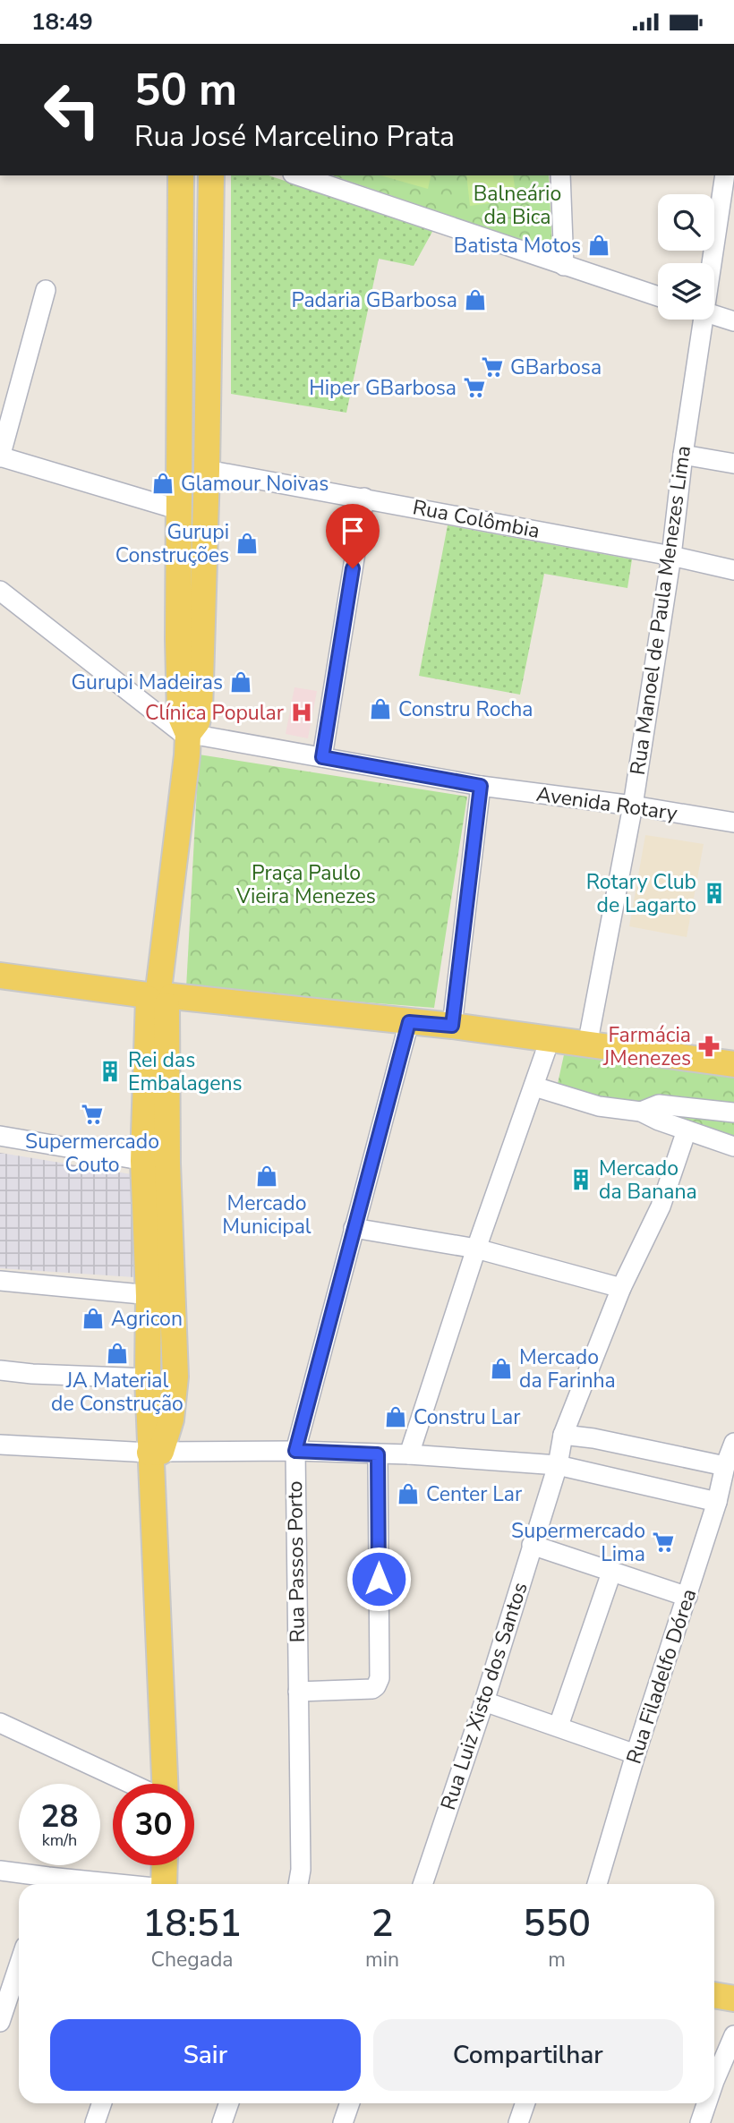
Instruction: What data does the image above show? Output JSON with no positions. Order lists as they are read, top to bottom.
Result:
{
  "streets": {
    "street": [
      "Rua Colômbia",
      "Rua Manoel de Paula Menezes Lima",
      "Avenida Rotary",
      "Rua Passos Porto",
      "Rua Filadelfo Dórea",
      "Rua Luiz Xisto dos Santos"
    ]
  },
  "crossings": [
    ["Rua Colômbia", "Rua Manoel de Paula Menezes Lima"],
    ["Rua Manoel de Paula Menezes Lima", "Avenida Rotary"]
  ],
  "parks": ["Balneário da Bica", "Praça Paulo Vieira Menezes"],
  "places": {
    "shop": [
      "Batista Motos",
      "Padaria GBarbosa",
      "Glamour Noivas",
      "Gurupi Construções",
      "Gurupi Madeiras",
      "Constru Rocha",
      "Mercado Municipal",
      "Agricon",
      "JA Material de Construção",
      "Mercado da Farinha",
      "Constru Lar",
      "Center Lar"
    ],
    "supermarket": [
      "GBarbosa",
      "Hiper GBarbosa",
      "Supermercado Couto",
      "Supermercado Lima"
    ],
    "hospital": ["Clínica Popular"],
    "building": ["Rotary Club de Lagarto", "Rei das Embalagens", "Mercado da Banana"],
    "pharmacy": ["Farmácia JMenezes"]
  },
  "page": {
    "status": "18:49",
    "turn": ["50 m", "Rua José Marcelino Prata"],
    "speed": "28 km/h",
    "limit": "30",
    "eta": [
      "18:51",
      "Chegada",
      "2",
      "min",
      "550",
      "m"
    ],
    "buttons": ["Sair", "Compartilhar"]
  }
}
